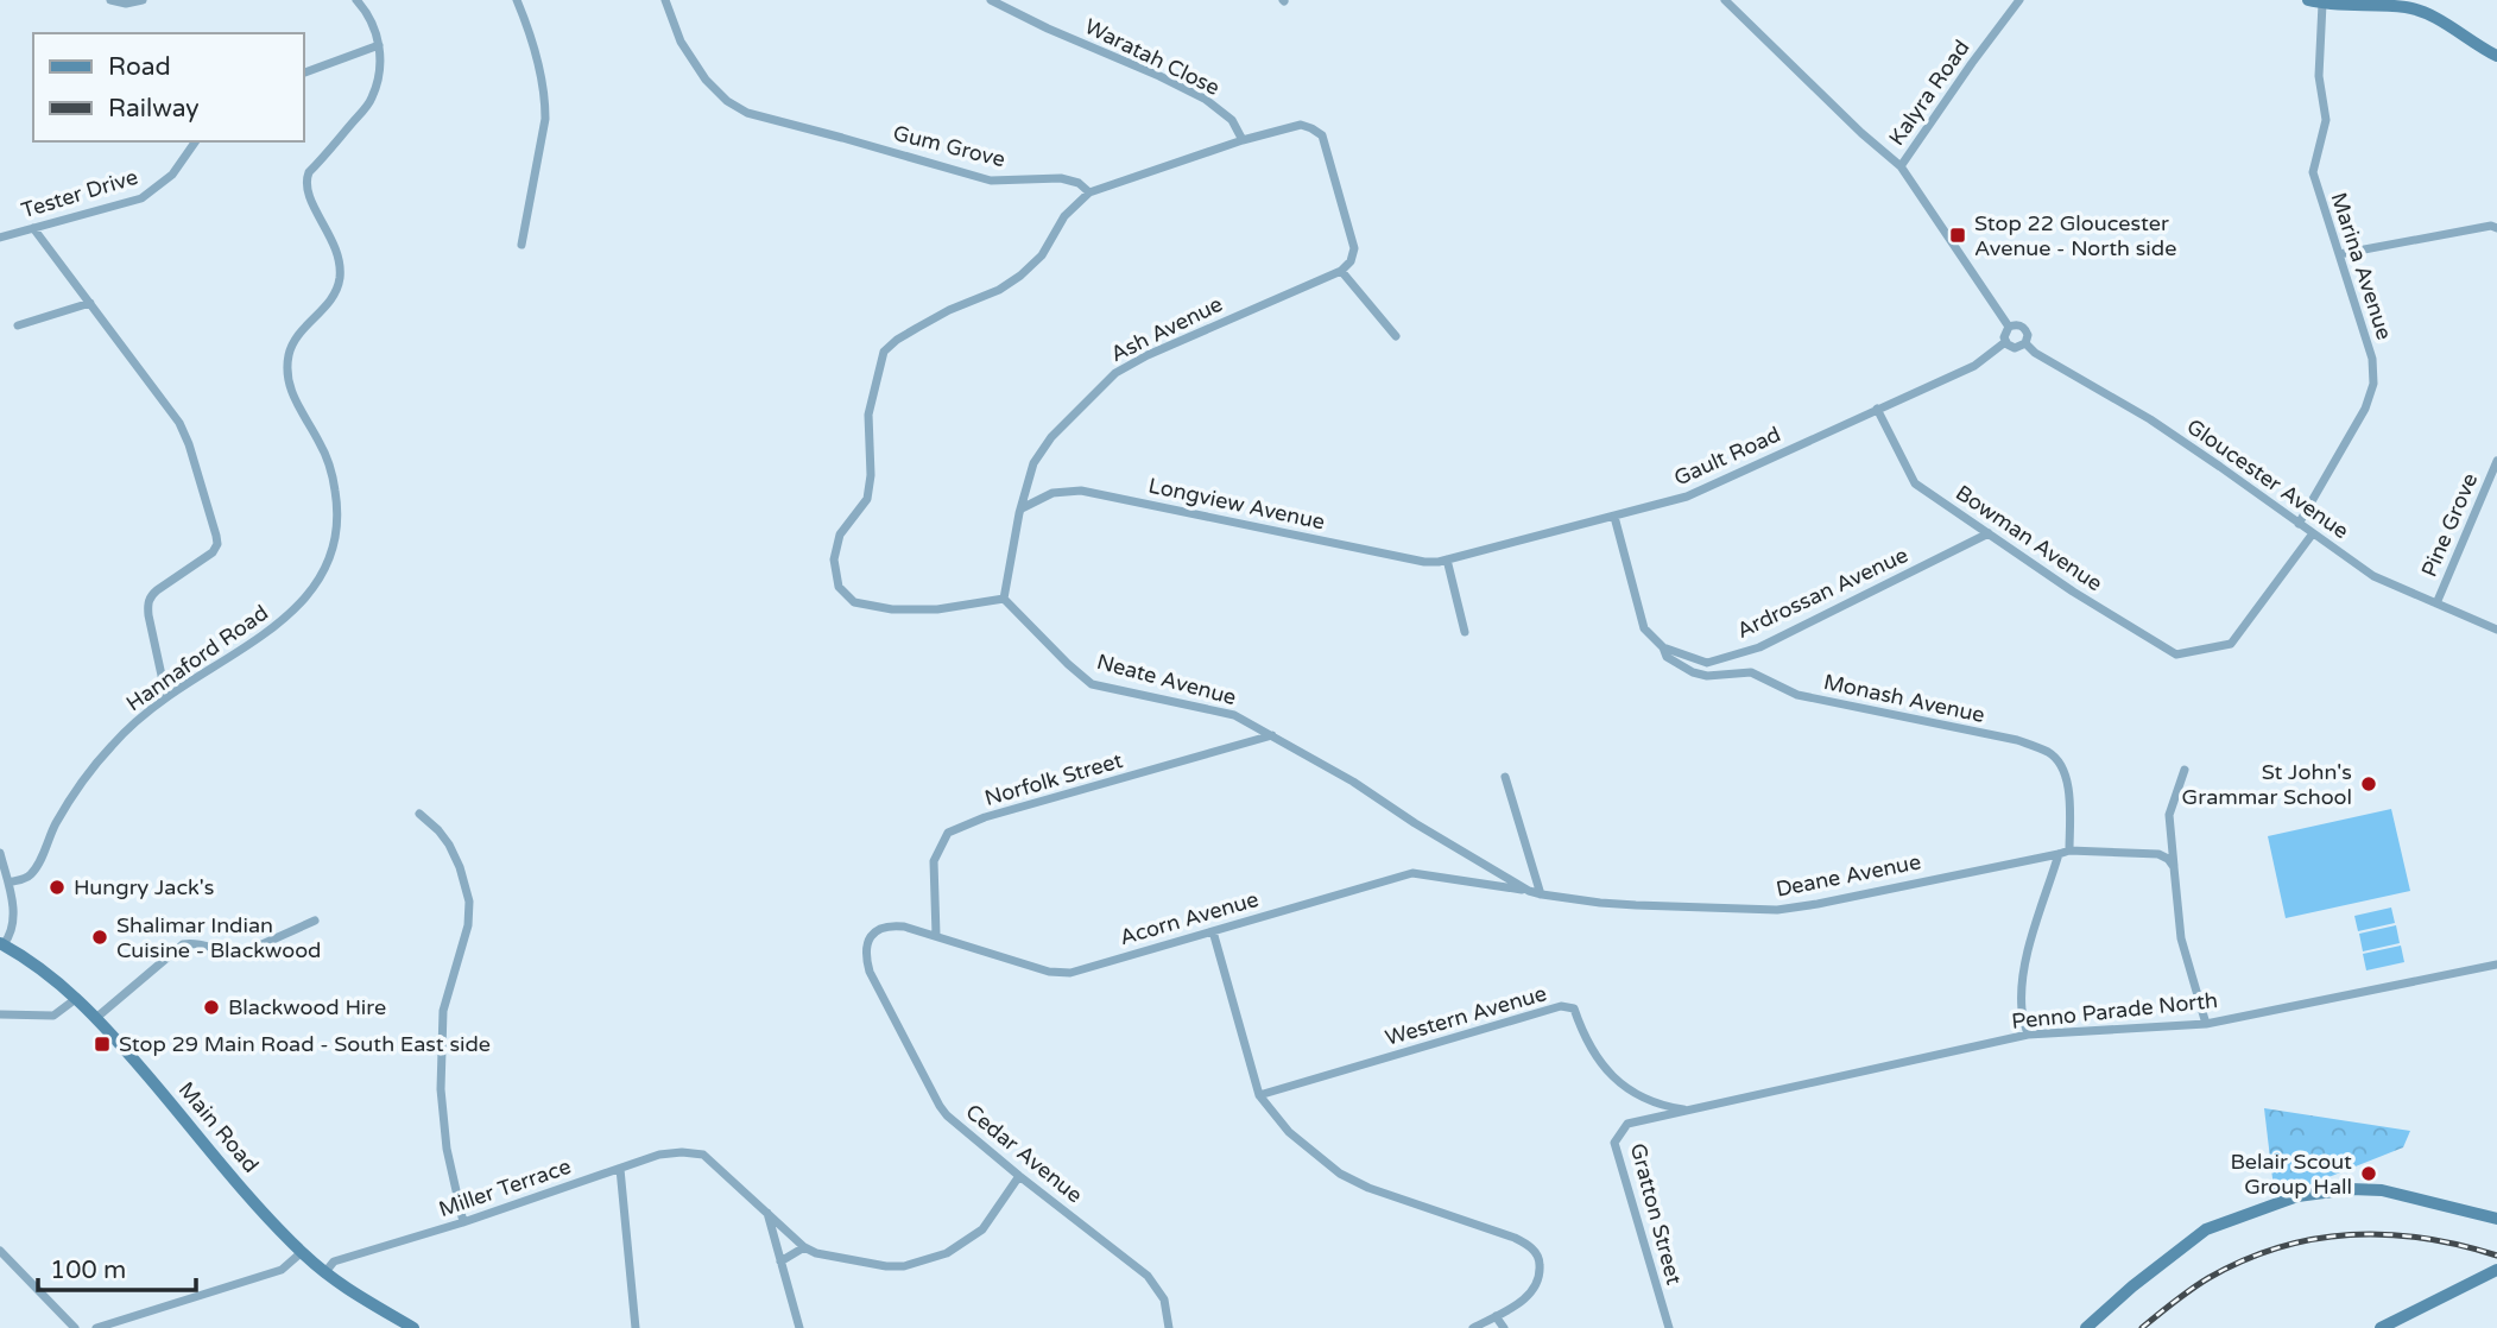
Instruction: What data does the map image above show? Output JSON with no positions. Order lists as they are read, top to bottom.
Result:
{
  "streets": {
    "main road": ["Main Road"],
    "street": [
      "Waratah Close",
      "Kalyra Road",
      "Gum Grove",
      "Tester Drive",
      "Marina Avenue",
      "Ash Avenue",
      "Gault Road",
      "Gloucester Avenue",
      "Longview Avenue",
      "Pine Grove",
      "Bowman Avenue",
      "Ardrossan Avenue",
      "Hannaford Road",
      "Neate Avenue",
      "Monash Avenue",
      "Norfolk Street",
      "Deane Avenue",
      "Acorn Avenue",
      "Penno Parade North",
      "Western Avenue",
      "Cedar Avenue",
      "Miller Terrace",
      "Gratton Street"
    ]
  },
  "crossings": [
    ["Marina Avenue", "Gloucester Avenue"],
    ["Ash Avenue", "Longview Avenue"],
    ["Ash Avenue", "Neate Avenue"],
    ["Gault Road", "Gloucester Avenue"],
    ["Gault Road", "Longview Avenue"],
    ["Gault Road", "Bowman Avenue"],
    ["Gloucester Avenue", "Pine Grove"],
    ["Gloucester Avenue", "Bowman Avenue"],
    ["Bowman Avenue", "Ardrossan Avenue"],
    ["Ardrossan Avenue", "Monash Avenue"],
    ["Neate Avenue", "Norfolk Street"],
    ["Neate Avenue", "Deane Avenue"],
    ["Neate Avenue", "Acorn Avenue"],
    ["Monash Avenue", "Deane Avenue"],
    ["Norfolk Street", "Acorn Avenue"],
    ["Acorn Avenue", "Cedar Avenue"],
    ["Penno Parade North", "Western Avenue"],
    ["Penno Parade North", "Gratton Street"],
    ["Western Avenue", "Gratton Street"],
    ["Main Road", "Miller Terrace"]
  ],
  "places": {
    "transit": ["Stop 22 Gloucester Avenue - North side", "Stop 29 Main Road - South East side"],
    "other": [
      "St John's Grammar School",
      "Hungry Jack's",
      "Shalimar Indian Cuisine - Blackwood",
      "Blackwood Hire",
      "Belair Scout Group Hall"
    ]
  },
  "legend": ["Road", "Railway"],
  "scale_bar": "100 m"
}
